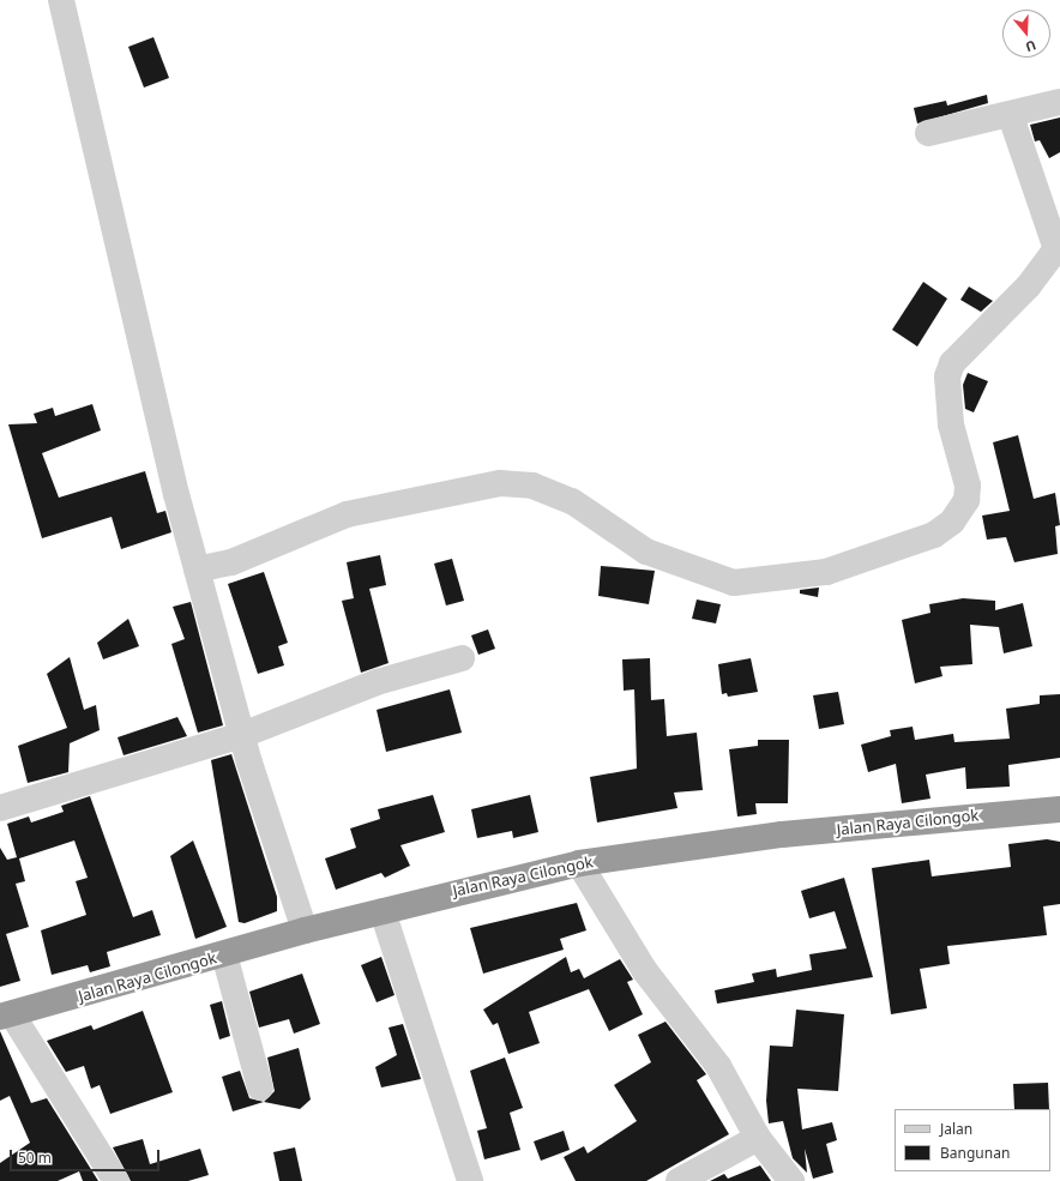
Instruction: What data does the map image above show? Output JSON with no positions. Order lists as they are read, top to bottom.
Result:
{
  "streets": {
    "highway": ["Jalan Raya Cilongok"]
  },
  "legend": ["Jalan", "Bangunan"],
  "scale_bar": "50 m",
  "north": "bottom"
}
